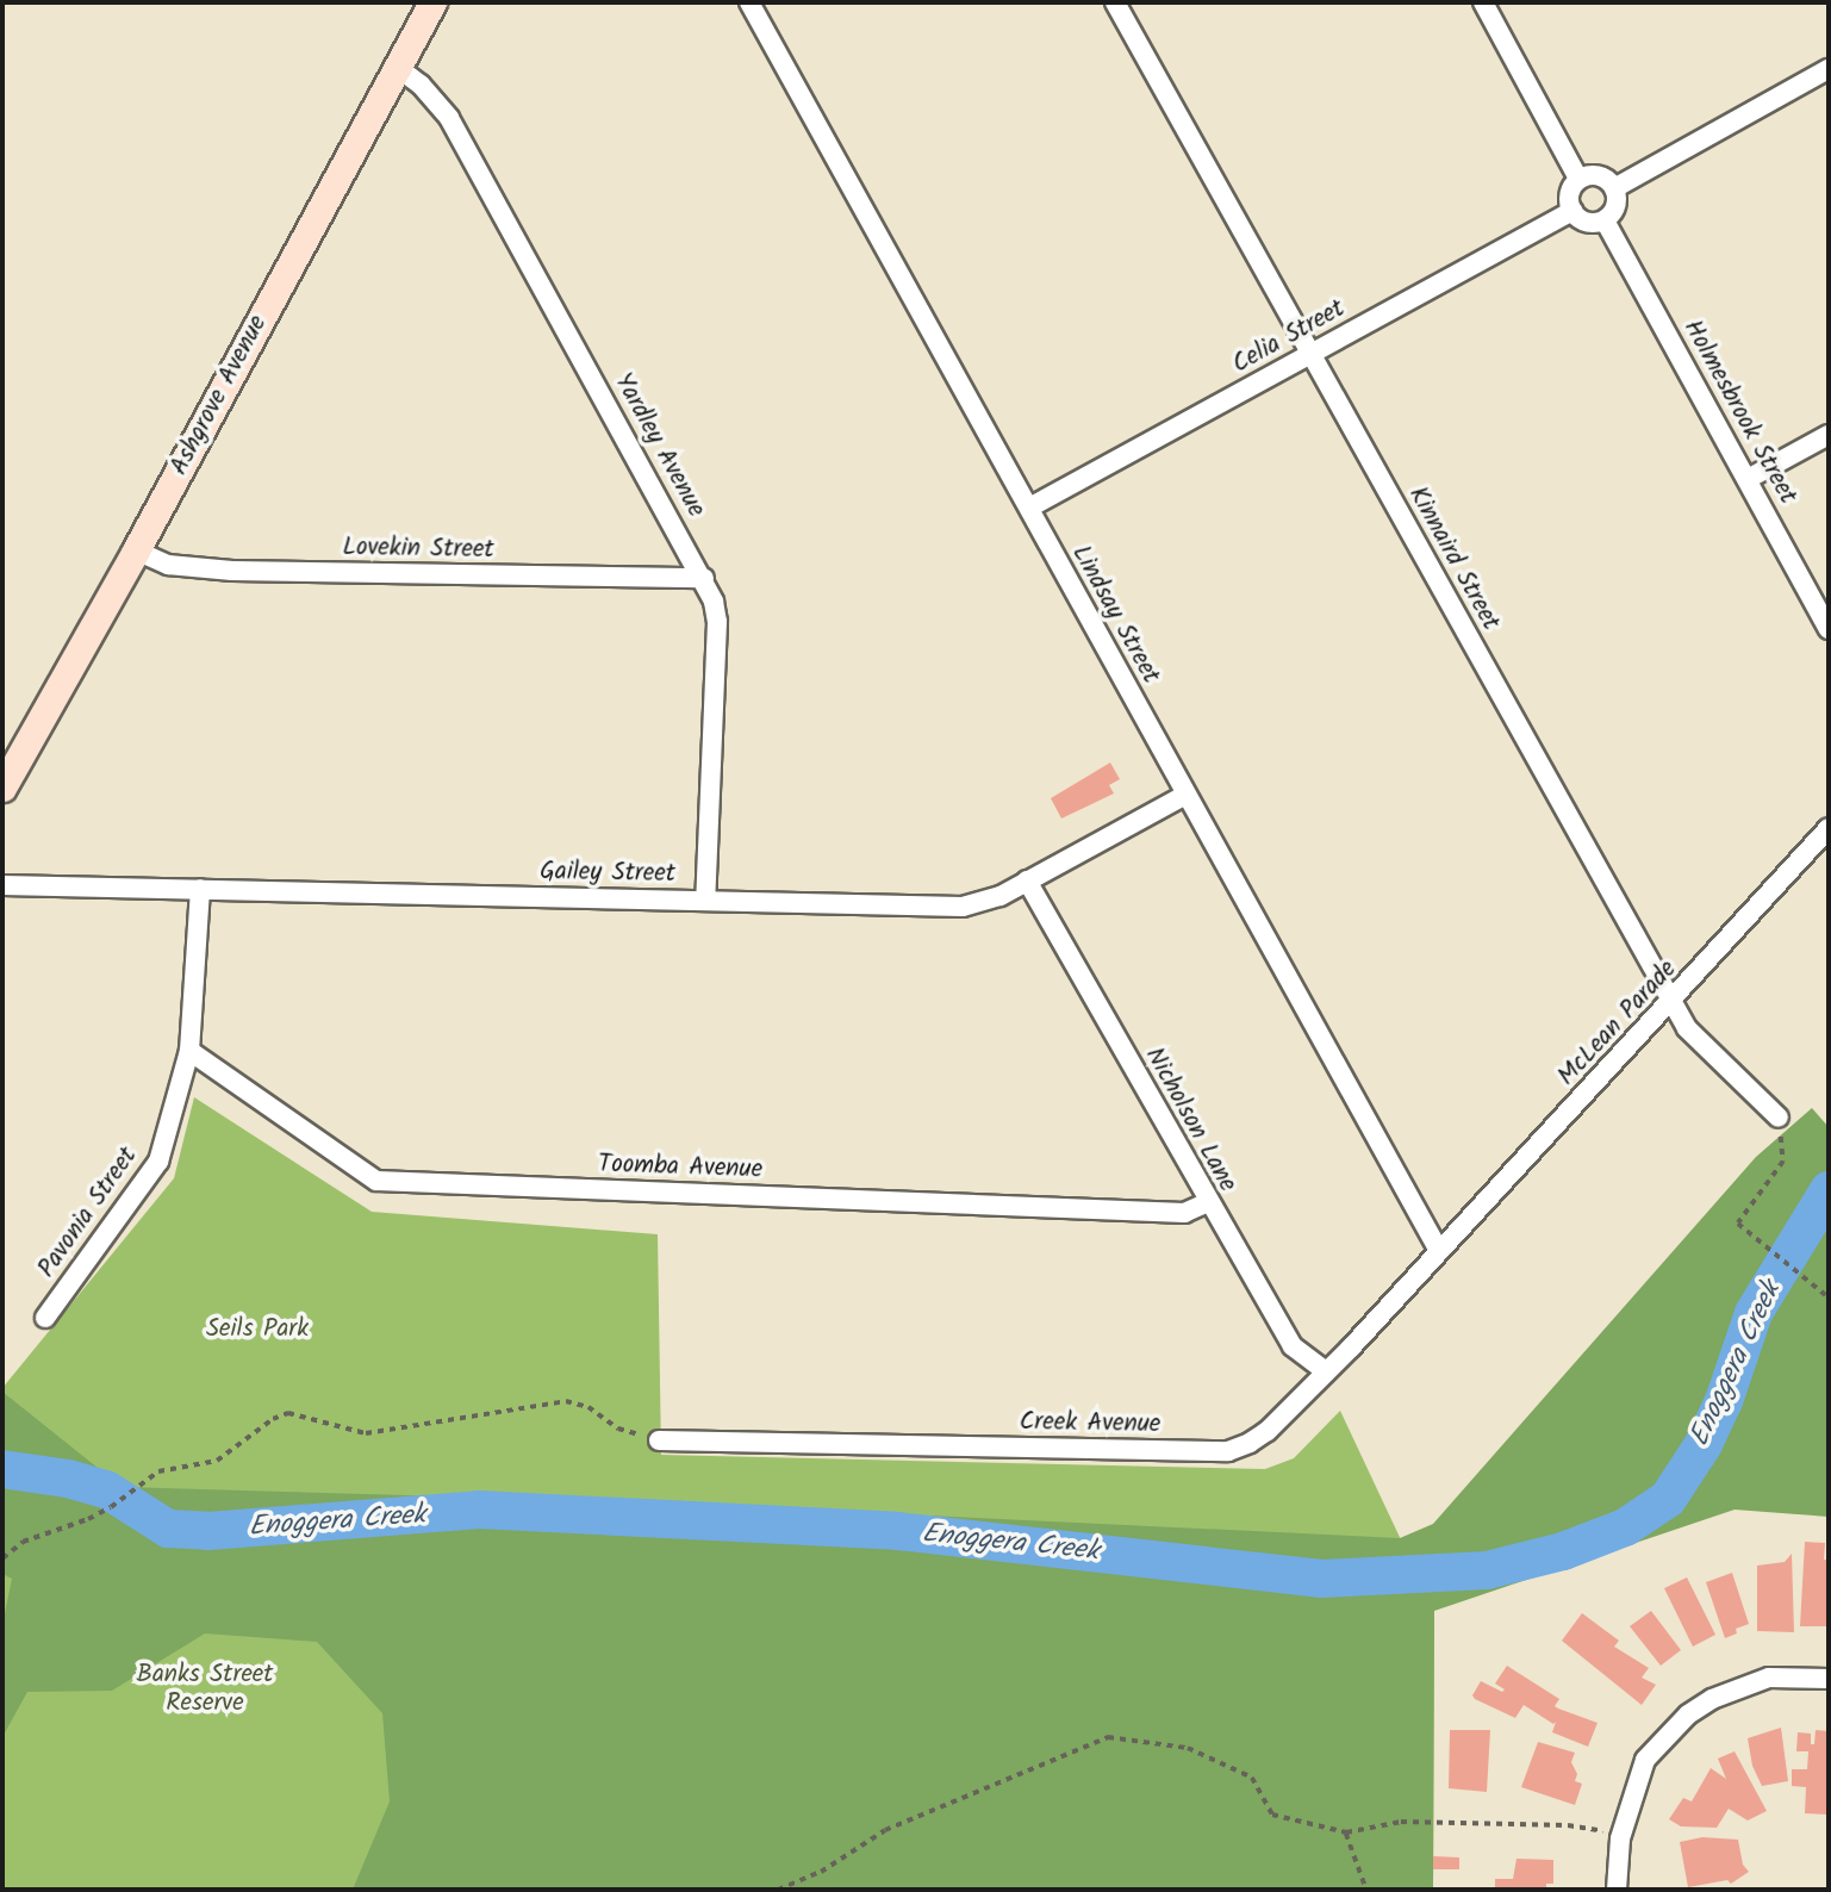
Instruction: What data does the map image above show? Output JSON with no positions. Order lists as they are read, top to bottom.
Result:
{
  "streets": {
    "main road": ["Ashgrove Avenue"],
    "street": [
      "Celia Street",
      "Holmesbrook Street",
      "Yardley Avenue",
      "Lovekin Street",
      "Kinnaird Street",
      "Lindsay Street",
      "Gailey Street",
      "McLean Parade",
      "Nicholson Lane",
      "Toomba Avenue",
      "Pavonia Street",
      "Creek Avenue"
    ]
  },
  "crossings": [
    ["Celia Street", "Holmesbrook Street"],
    ["Celia Street", "Kinnaird Street"],
    ["Celia Street", "Lindsay Street"],
    ["Ashgrove Avenue", "Yardley Avenue"],
    ["Ashgrove Avenue", "Lovekin Street"],
    ["Yardley Avenue", "Lovekin Street"],
    ["Yardley Avenue", "Gailey Street"],
    ["Kinnaird Street", "McLean Parade"],
    ["Lindsay Street", "Gailey Street"],
    ["Lindsay Street", "McLean Parade"],
    ["Lindsay Street", "Creek Avenue"],
    ["Gailey Street", "Nicholson Lane"],
    ["Gailey Street", "Pavonia Street"],
    ["McLean Parade", "Creek Avenue"],
    ["Nicholson Lane", "Toomba Avenue"],
    ["Nicholson Lane", "Creek Avenue"],
    ["Toomba Avenue", "Pavonia Street"]
  ],
  "water": ["Enoggera Creek"],
  "parks": ["Seils Park", "Banks Street Reserve"]
}
